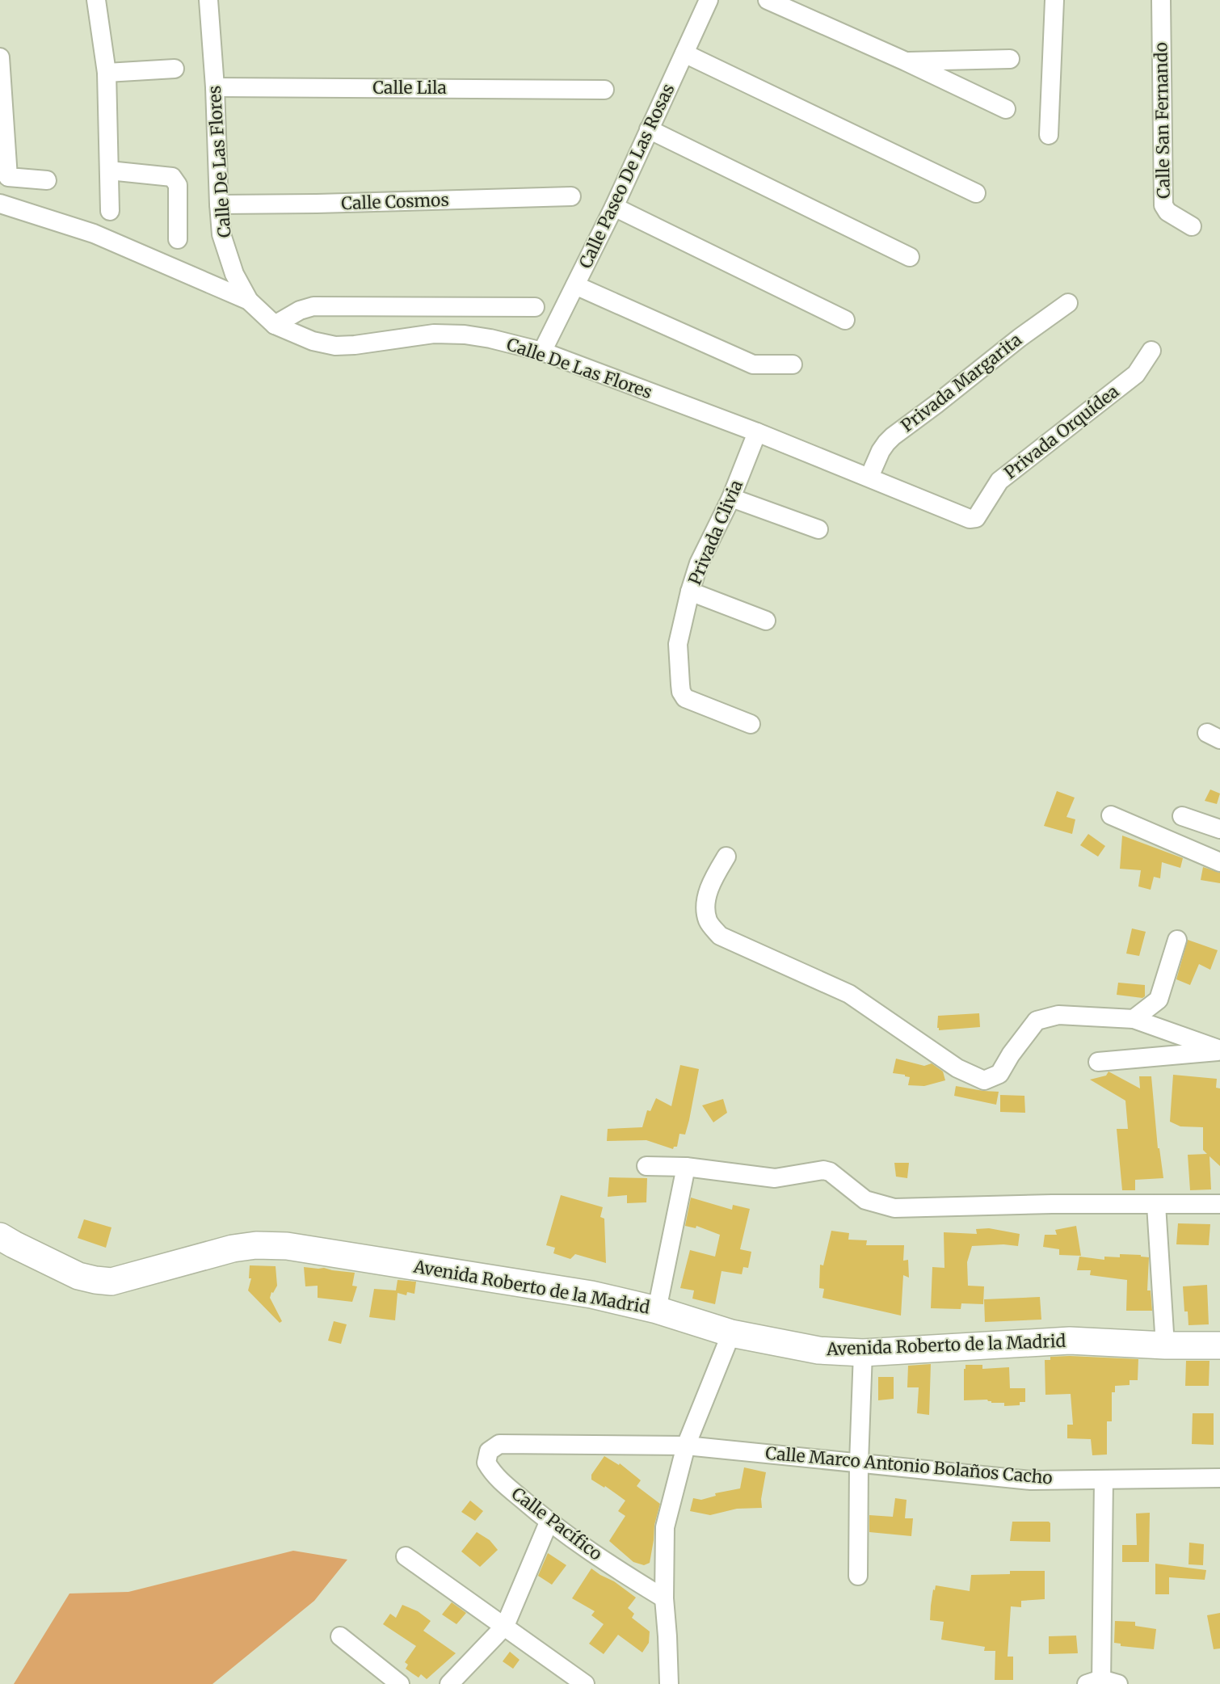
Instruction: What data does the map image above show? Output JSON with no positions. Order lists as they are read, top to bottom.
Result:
{
  "streets": {
    "main road": ["Avenida Roberto de la Madrid"],
    "street": [
      "Calle Lila",
      "Calle San Fernando",
      "Calle De Las Flores",
      "Calle Paseo De Las Rosas",
      "Calle Cosmos",
      "Privada Margarita",
      "Privada Orquídea",
      "Privada Clivia",
      "Calle Marco Antonio Bolaños Cacho",
      "Calle Pacífico"
    ]
  },
  "crossings": [
    ["Calle Lila", "Calle De Las Flores"],
    ["Calle De Las Flores", "Calle Paseo De Las Rosas"],
    ["Calle De Las Flores", "Calle Cosmos"],
    ["Calle De Las Flores", "Privada Margarita"],
    ["Calle De Las Flores", "Privada Orquídea"],
    ["Calle De Las Flores", "Privada Clivia"],
    ["Calle Marco Antonio Bolaños Cacho", "Calle Pacífico"]
  ]
}
